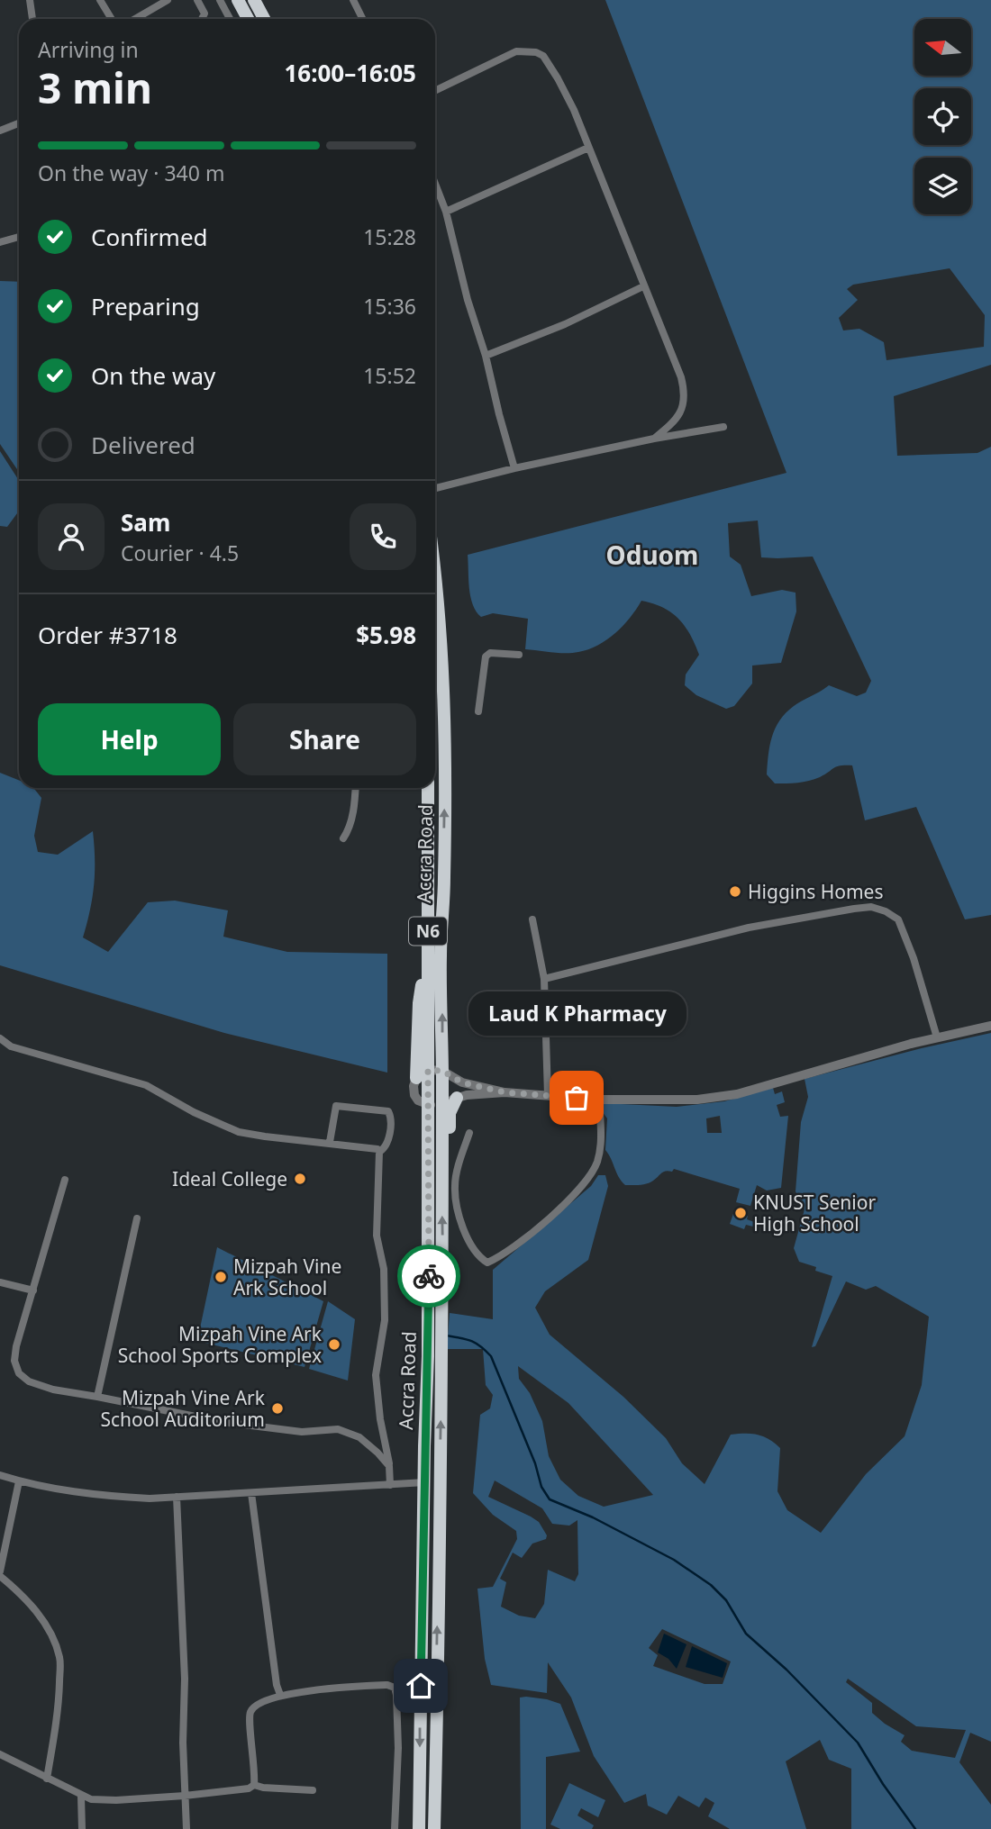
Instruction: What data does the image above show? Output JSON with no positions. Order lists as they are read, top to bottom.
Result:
{
  "streets": {
    "highway": ["Accra Road", "N6"]
  },
  "districts": ["Oduom"],
  "places": [
    "Higgins Homes",
    "Laud K Pharmacy",
    "Ideal College",
    "KNUST Senior High School",
    "Mizpah Vine Ark School",
    "Mizpah Vine Ark School Sports Complex",
    "Mizpah Vine Ark School Auditorium"
  ],
  "north": "left",
  "page": {
    "heading": ["3 min", "Arriving in", "16:00–16:05"],
    "panel": [
      "Sam",
      "Courier · 4.5",
      "Order #3718",
      "$5.98"
    ],
    "bar": "On the way · 340 m",
    "list": [
      ["Confirmed", "15:28"],
      ["Preparing", "15:36"],
      ["On the way", "15:52"],
      "Delivered"
    ],
    "buttons": ["Help", "Share"],
    "bubble": "Laud K Pharmacy"
  }
}
